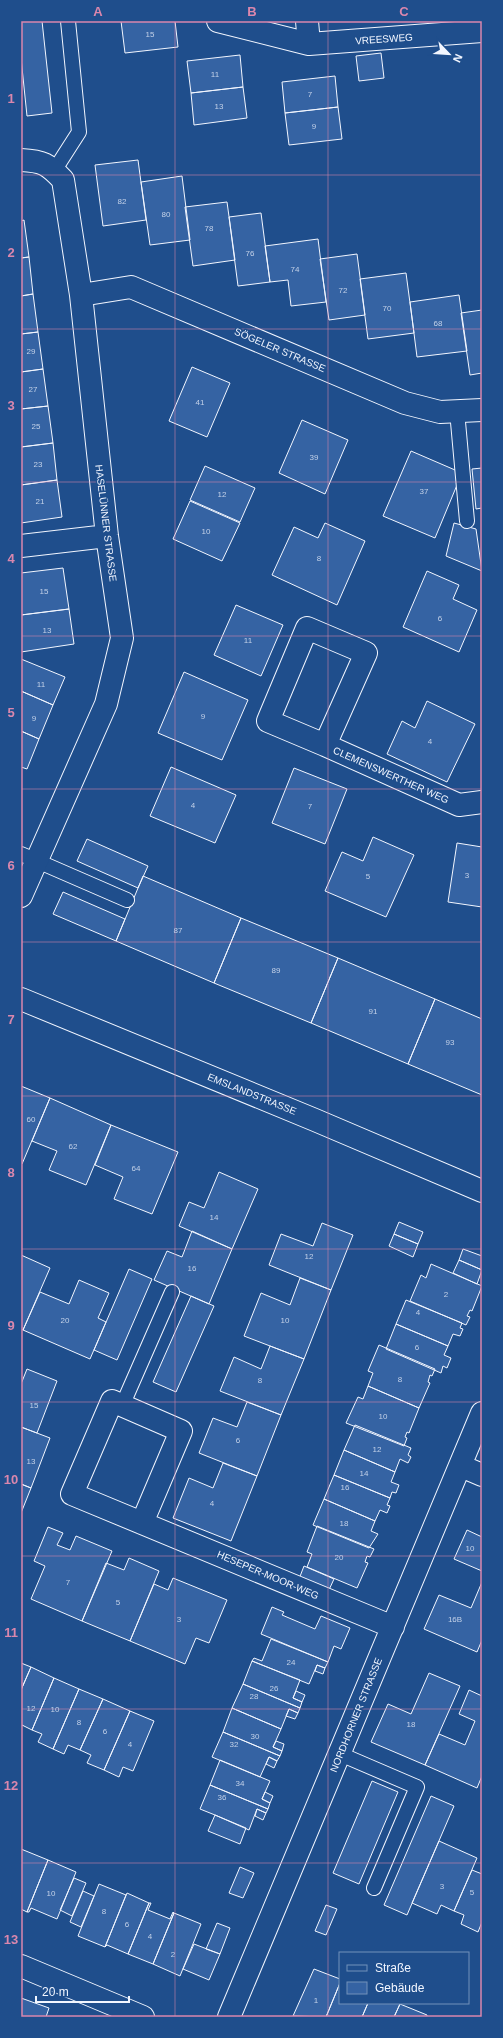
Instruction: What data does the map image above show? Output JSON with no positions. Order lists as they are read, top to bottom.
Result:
{
  "streets": {
    "street": [
      "VREESWEG",
      "SÖGELER STRASSE",
      "HASELÜNNER STRASSE",
      "CLEMENSWERTHER WEG",
      "EMSLANDSTRASSE",
      "HESEPER-MOOR-WEG",
      "NORDHORNER STRASSE"
    ]
  },
  "crossings": [
    ["SÖGELER STRASSE", "HASELÜNNER STRASSE"],
    ["HESEPER-MOOR-WEG", "NORDHORNER STRASSE"]
  ],
  "house_numbers": [
    "15",
    "11",
    "7",
    "13",
    "9",
    "82",
    "80",
    "78",
    "76",
    "74",
    "72",
    "70",
    "68",
    "29",
    "27",
    "41",
    "25",
    "39",
    "23",
    "37",
    "12",
    "21",
    "10",
    "8",
    "15",
    "6",
    "13",
    "11",
    "11",
    "9",
    "9",
    "4",
    "4",
    "7",
    "3",
    "5",
    "87",
    "89",
    "91",
    "93",
    "60",
    "62",
    "64",
    "14",
    "12",
    "16",
    "2",
    "4",
    "20",
    "10",
    "6",
    "8",
    "8",
    "15",
    "10",
    "6",
    "12",
    "13",
    "14",
    "16",
    "4",
    "18",
    "10",
    "20",
    "7",
    "5",
    "3",
    "16B",
    "24",
    "26",
    "28",
    "12",
    "10",
    "8",
    "18",
    "6",
    "30",
    "4",
    "32",
    "34",
    "36",
    "3",
    "5",
    "10",
    "8",
    "6",
    "4",
    "2",
    "1"
  ],
  "legend": ["Straße", "Gebäude"],
  "scale_bar": "20 m",
  "north": "bottom right",
  "grid": {
    "columns": ["A", "B", "C"],
    "rows": [
      "1",
      "2",
      "3",
      "4",
      "5",
      "6",
      "7",
      "8",
      "9",
      "10",
      "11",
      "12",
      "13"
    ]
  }
}
